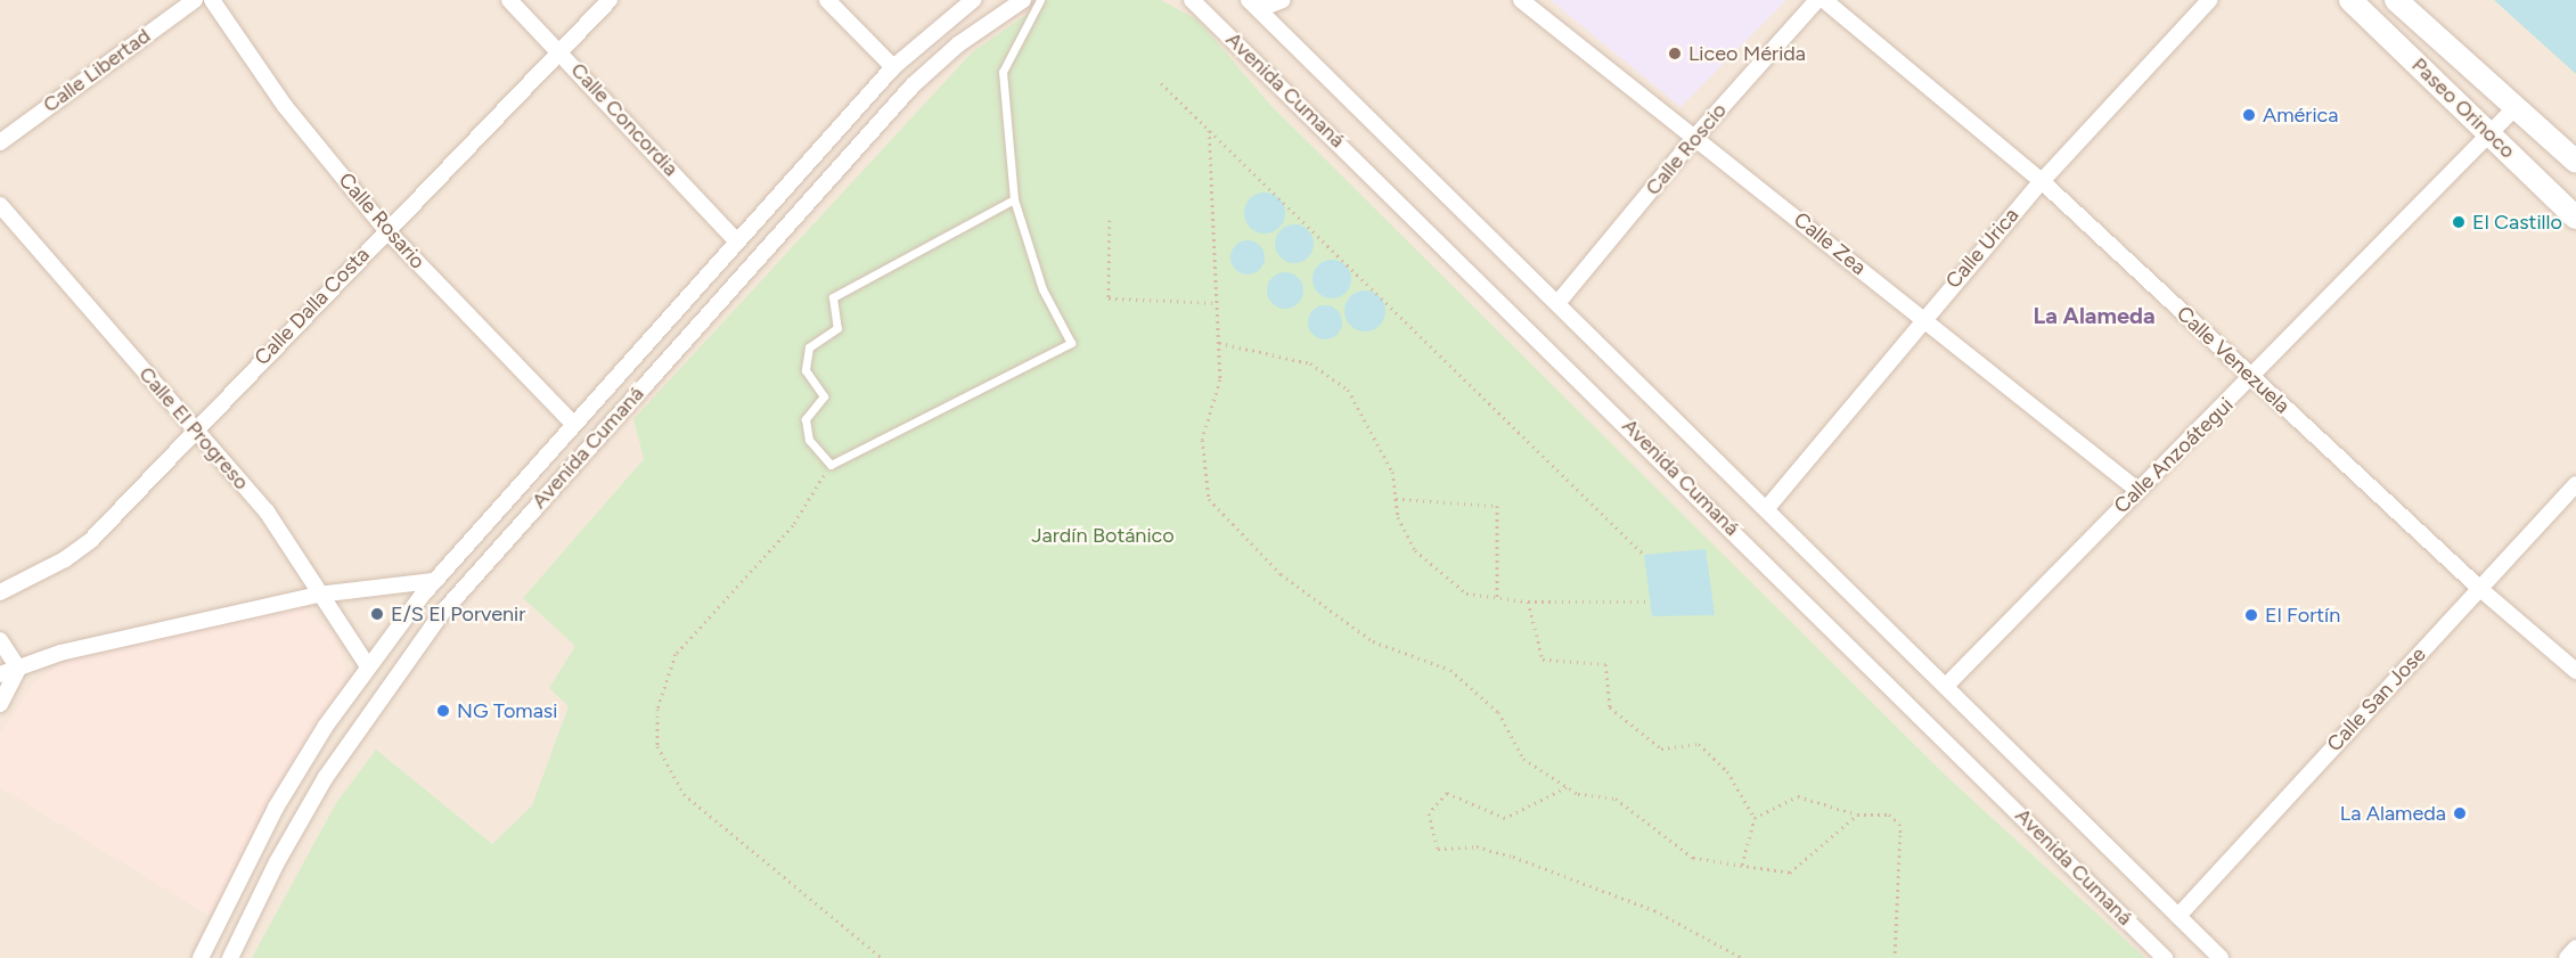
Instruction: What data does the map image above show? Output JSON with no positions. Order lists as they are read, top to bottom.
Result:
{
  "streets": {
    "street": [
      "Calle Libertad",
      "Avenida Cumaná",
      "Paseo Orinoco",
      "Calle Concordia",
      "Calle Roscio",
      "Calle Rosario",
      "Calle Zea",
      "Calle Urica",
      "Calle Dalla Costa",
      "Calle Venezuela",
      "Calle El Progreso",
      "Calle Anzoátegui",
      "Calle San Jose"
    ]
  },
  "crossings": [
    ["Avenida Cumaná", "Calle Concordia"],
    ["Avenida Cumaná", "Calle Roscio"],
    ["Avenida Cumaná", "Calle Rosario"],
    ["Avenida Cumaná", "Calle Urica"],
    ["Avenida Cumaná", "Calle El Progreso"],
    ["Avenida Cumaná", "Calle Anzoátegui"],
    ["Avenida Cumaná", "Calle San Jose"],
    ["Paseo Orinoco", "Calle Anzoátegui"],
    ["Calle Concordia", "Calle Dalla Costa"],
    ["Calle Roscio", "Calle Zea"],
    ["Calle Rosario", "Calle Dalla Costa"],
    ["Calle Zea", "Calle Urica"],
    ["Calle Zea", "Calle Anzoátegui"],
    ["Calle Urica", "Calle Venezuela"],
    ["Calle Dalla Costa", "Calle El Progreso"],
    ["Calle Venezuela", "Calle Anzoátegui"],
    ["Calle Venezuela", "Calle San Jose"]
  ],
  "districts": ["La Alameda"],
  "parks": ["Jardín Botánico"],
  "places": [
    "Liceo Mérida",
    "América",
    "El Castillo",
    "E/S El Porvenir",
    "El Fortín",
    "NG Tomasi",
    "La Alameda"
  ]
}
